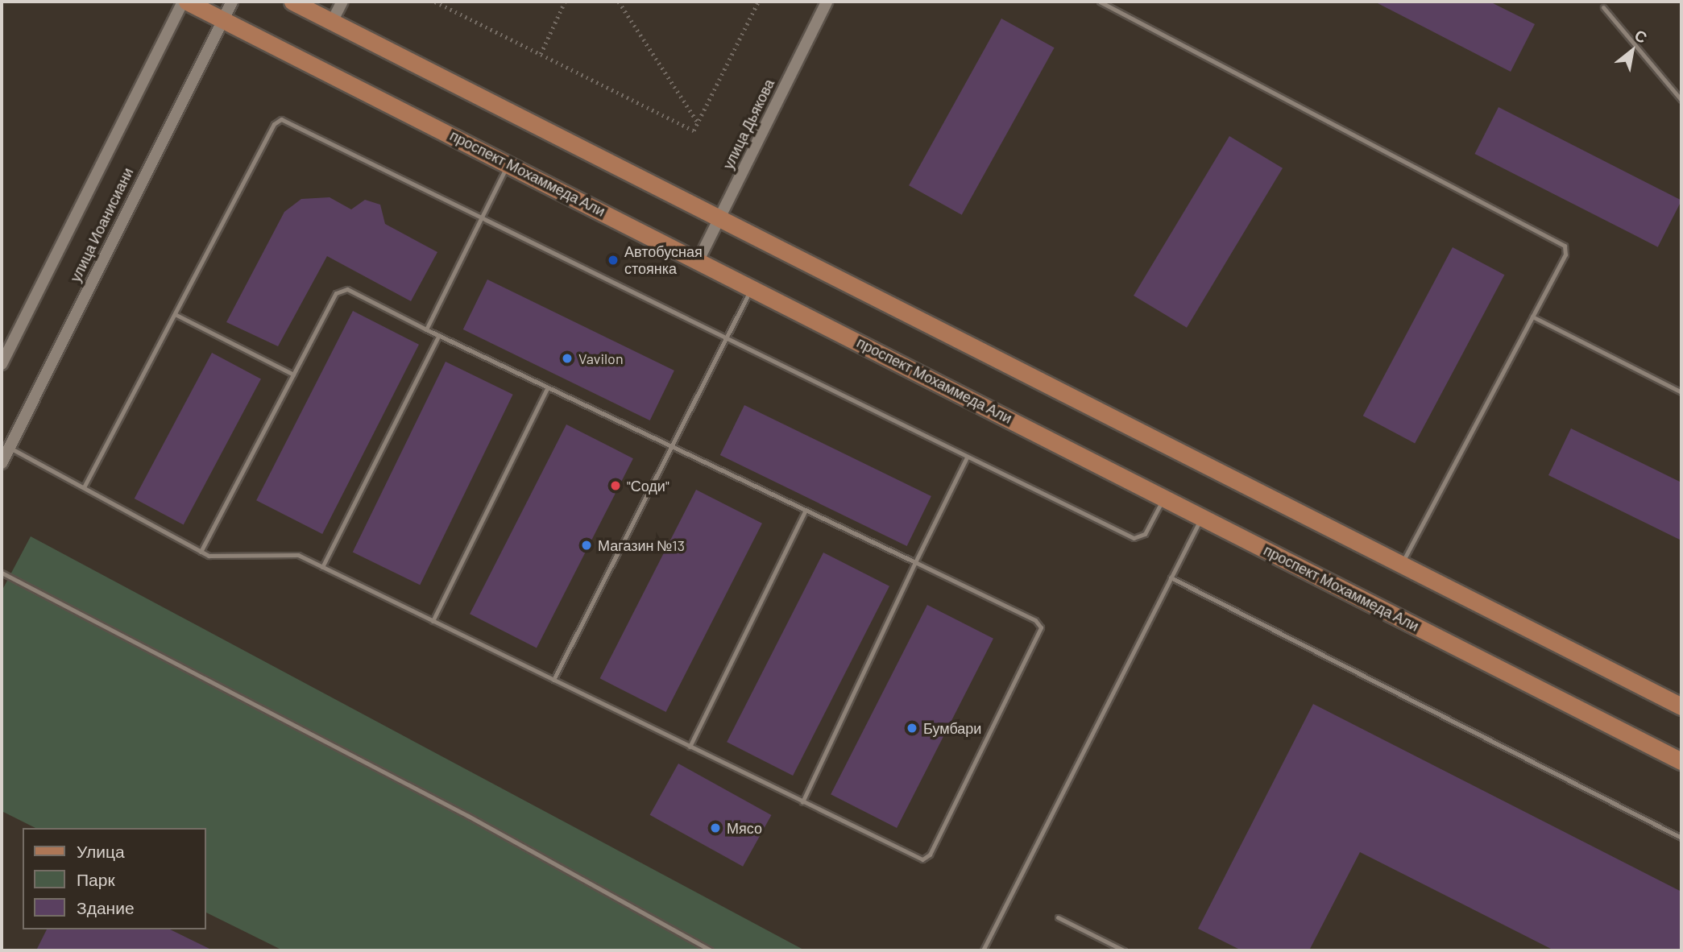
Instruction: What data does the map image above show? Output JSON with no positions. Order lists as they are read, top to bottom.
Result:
{
  "streets": {
    "main road": ["улица Дьякова", "проспект Мохаммеда Али", "улица Иоанисиани"]
  },
  "crossings": [
    ["улица Дьякова", "проспект Мохаммеда Али"],
    ["проспект Мохаммеда Али", "улица Иоанисиани"]
  ],
  "places": [
    "Автобусная стоянка",
    "Vavilon",
    "\"Соди\"",
    "Магазин №13",
    "Бумбари",
    "Мясо"
  ],
  "legend": ["Улица", "Парк", "Здание"],
  "north": "top right"
}
